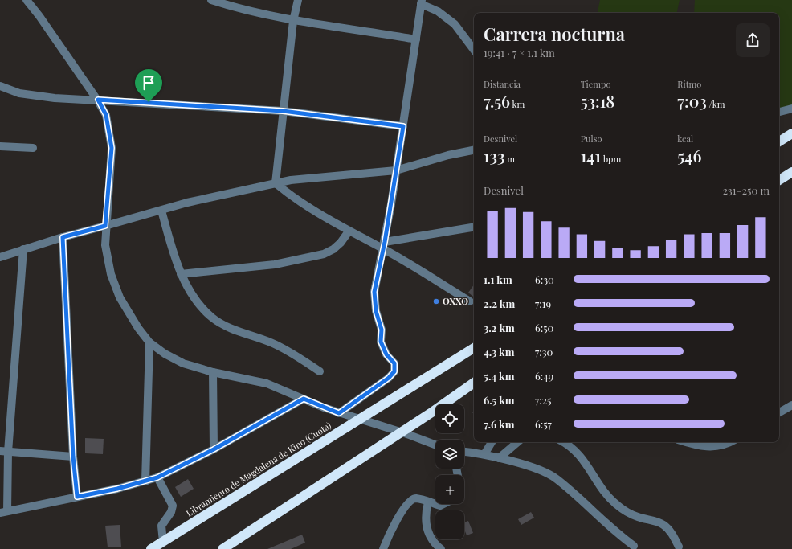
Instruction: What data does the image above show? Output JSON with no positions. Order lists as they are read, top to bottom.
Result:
{
  "streets": {
    "highway": ["Libramiento de Magdalena de Kino (Cuota)"]
  },
  "places": ["OXXO"],
  "page": {
    "heading": ["Carrera nocturna", "19:41 · 7 × 1.1 km"],
    "stats": [
      ["Distancia", "7.56 km"],
      ["Tiempo", "53:18"],
      ["Ritmo", "7:03 /km"],
      ["Desnivel", "133 m"],
      ["Pulso", "141 bpm"],
      ["kcal", "546"]
    ],
    "chart": ["Desnivel", "231–250 m"],
    "list": [
      {
        "name": "1.1 km",
        "note": "6:30"
      },
      {
        "name": "2.2 km",
        "note": "7:19"
      },
      {
        "name": "3.2 km",
        "note": "6:50"
      },
      {
        "name": "4.3 km",
        "note": "7:30"
      },
      {
        "name": "5.4 km",
        "note": "6:49"
      },
      {
        "name": "6.5 km",
        "note": "7:25"
      },
      {
        "name": "7.6 km",
        "note": "6:57"
      }
    ],
    "map_buttons": ["+", "−"]
  }
}
